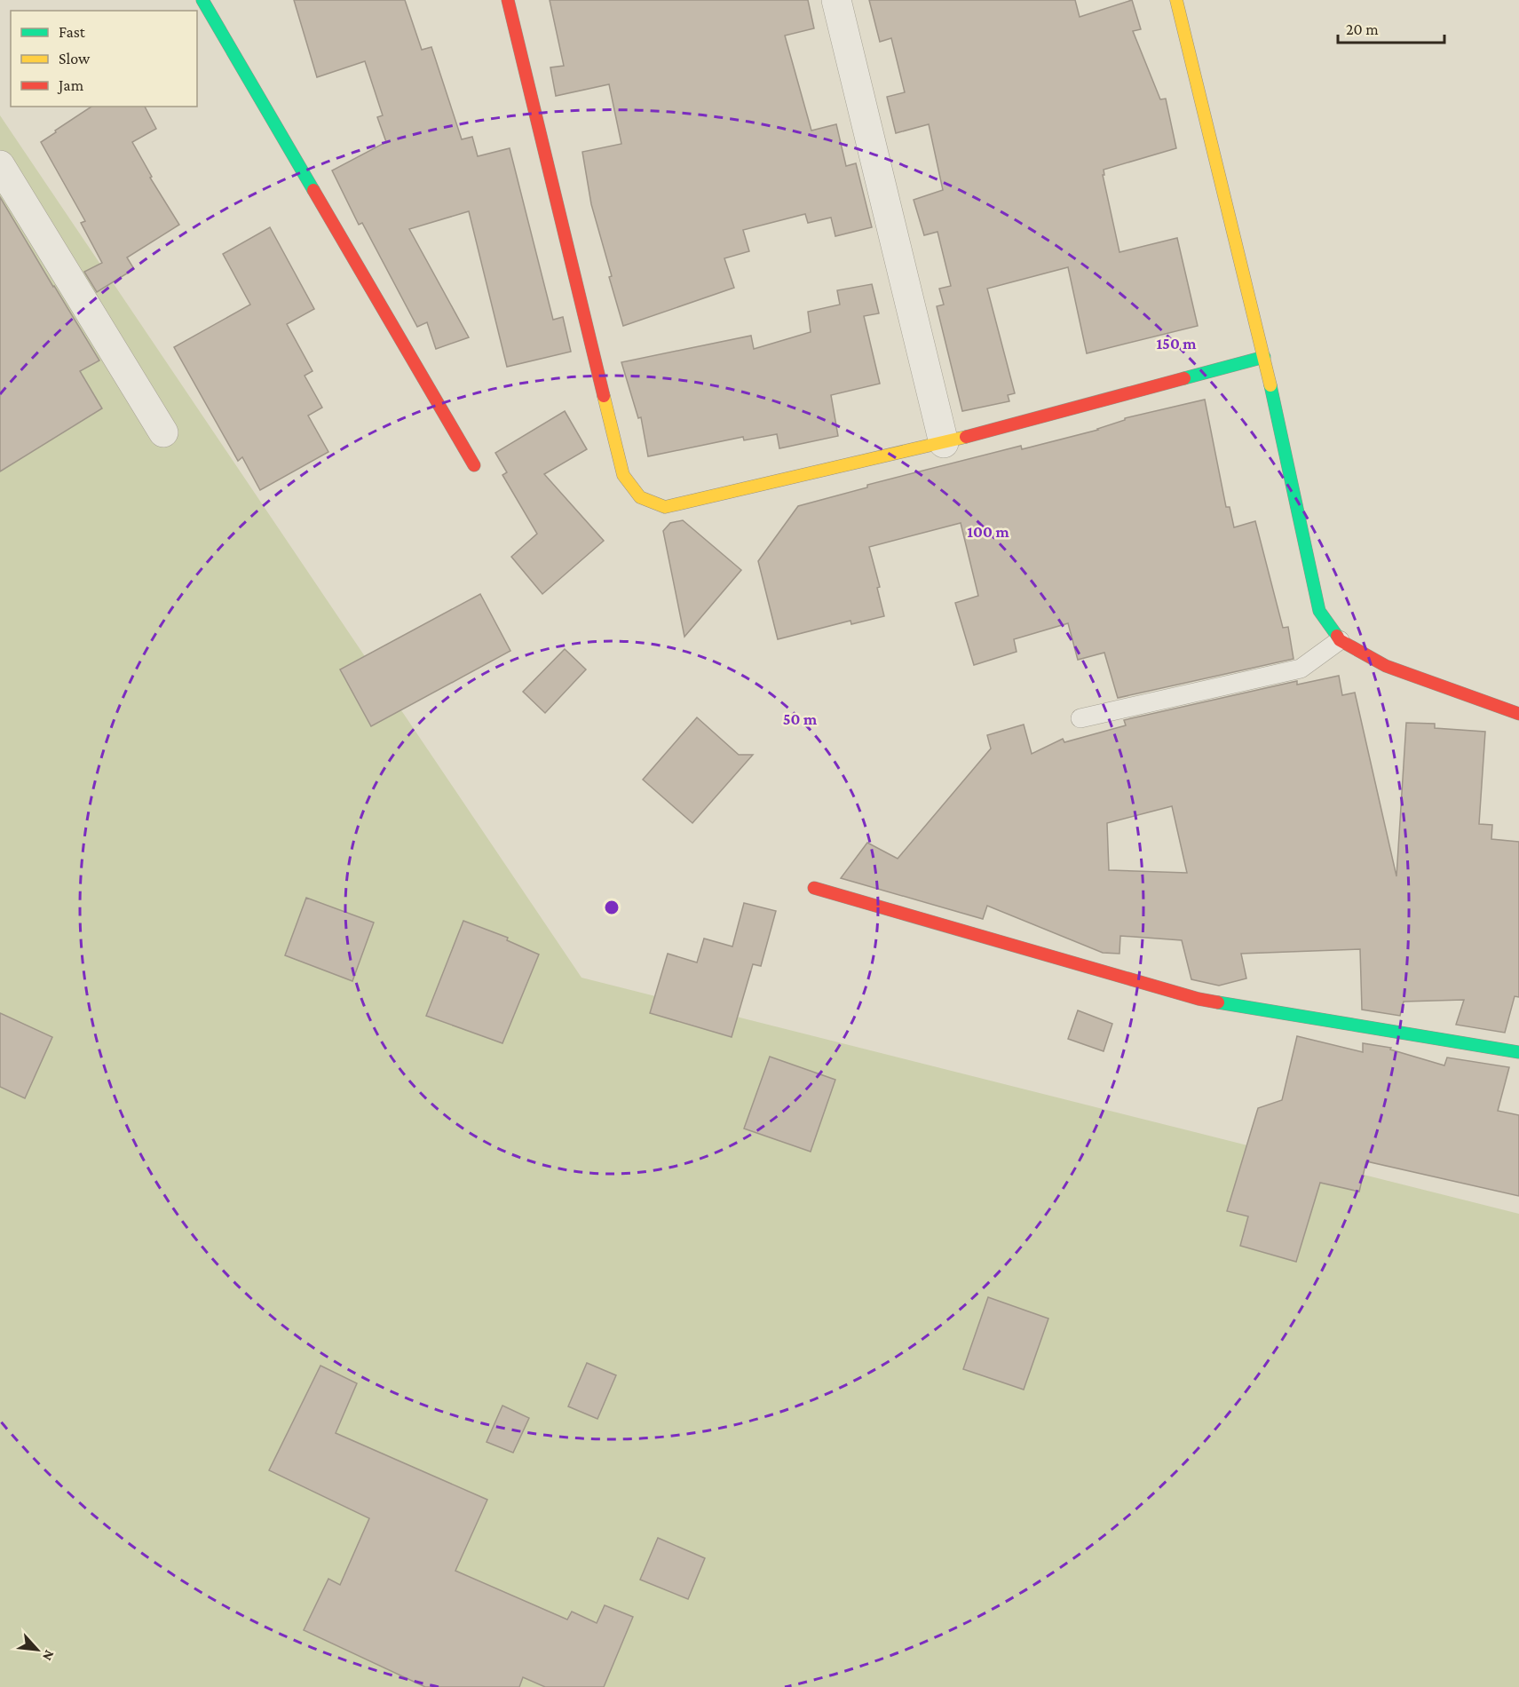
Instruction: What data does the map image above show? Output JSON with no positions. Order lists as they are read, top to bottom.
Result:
{
  "legend": ["Fast", "Slow", "Jam"],
  "scale_bar": "20 m",
  "north": "bottom right",
  "rings": ["150 m", "100 m", "50 m"]
}
